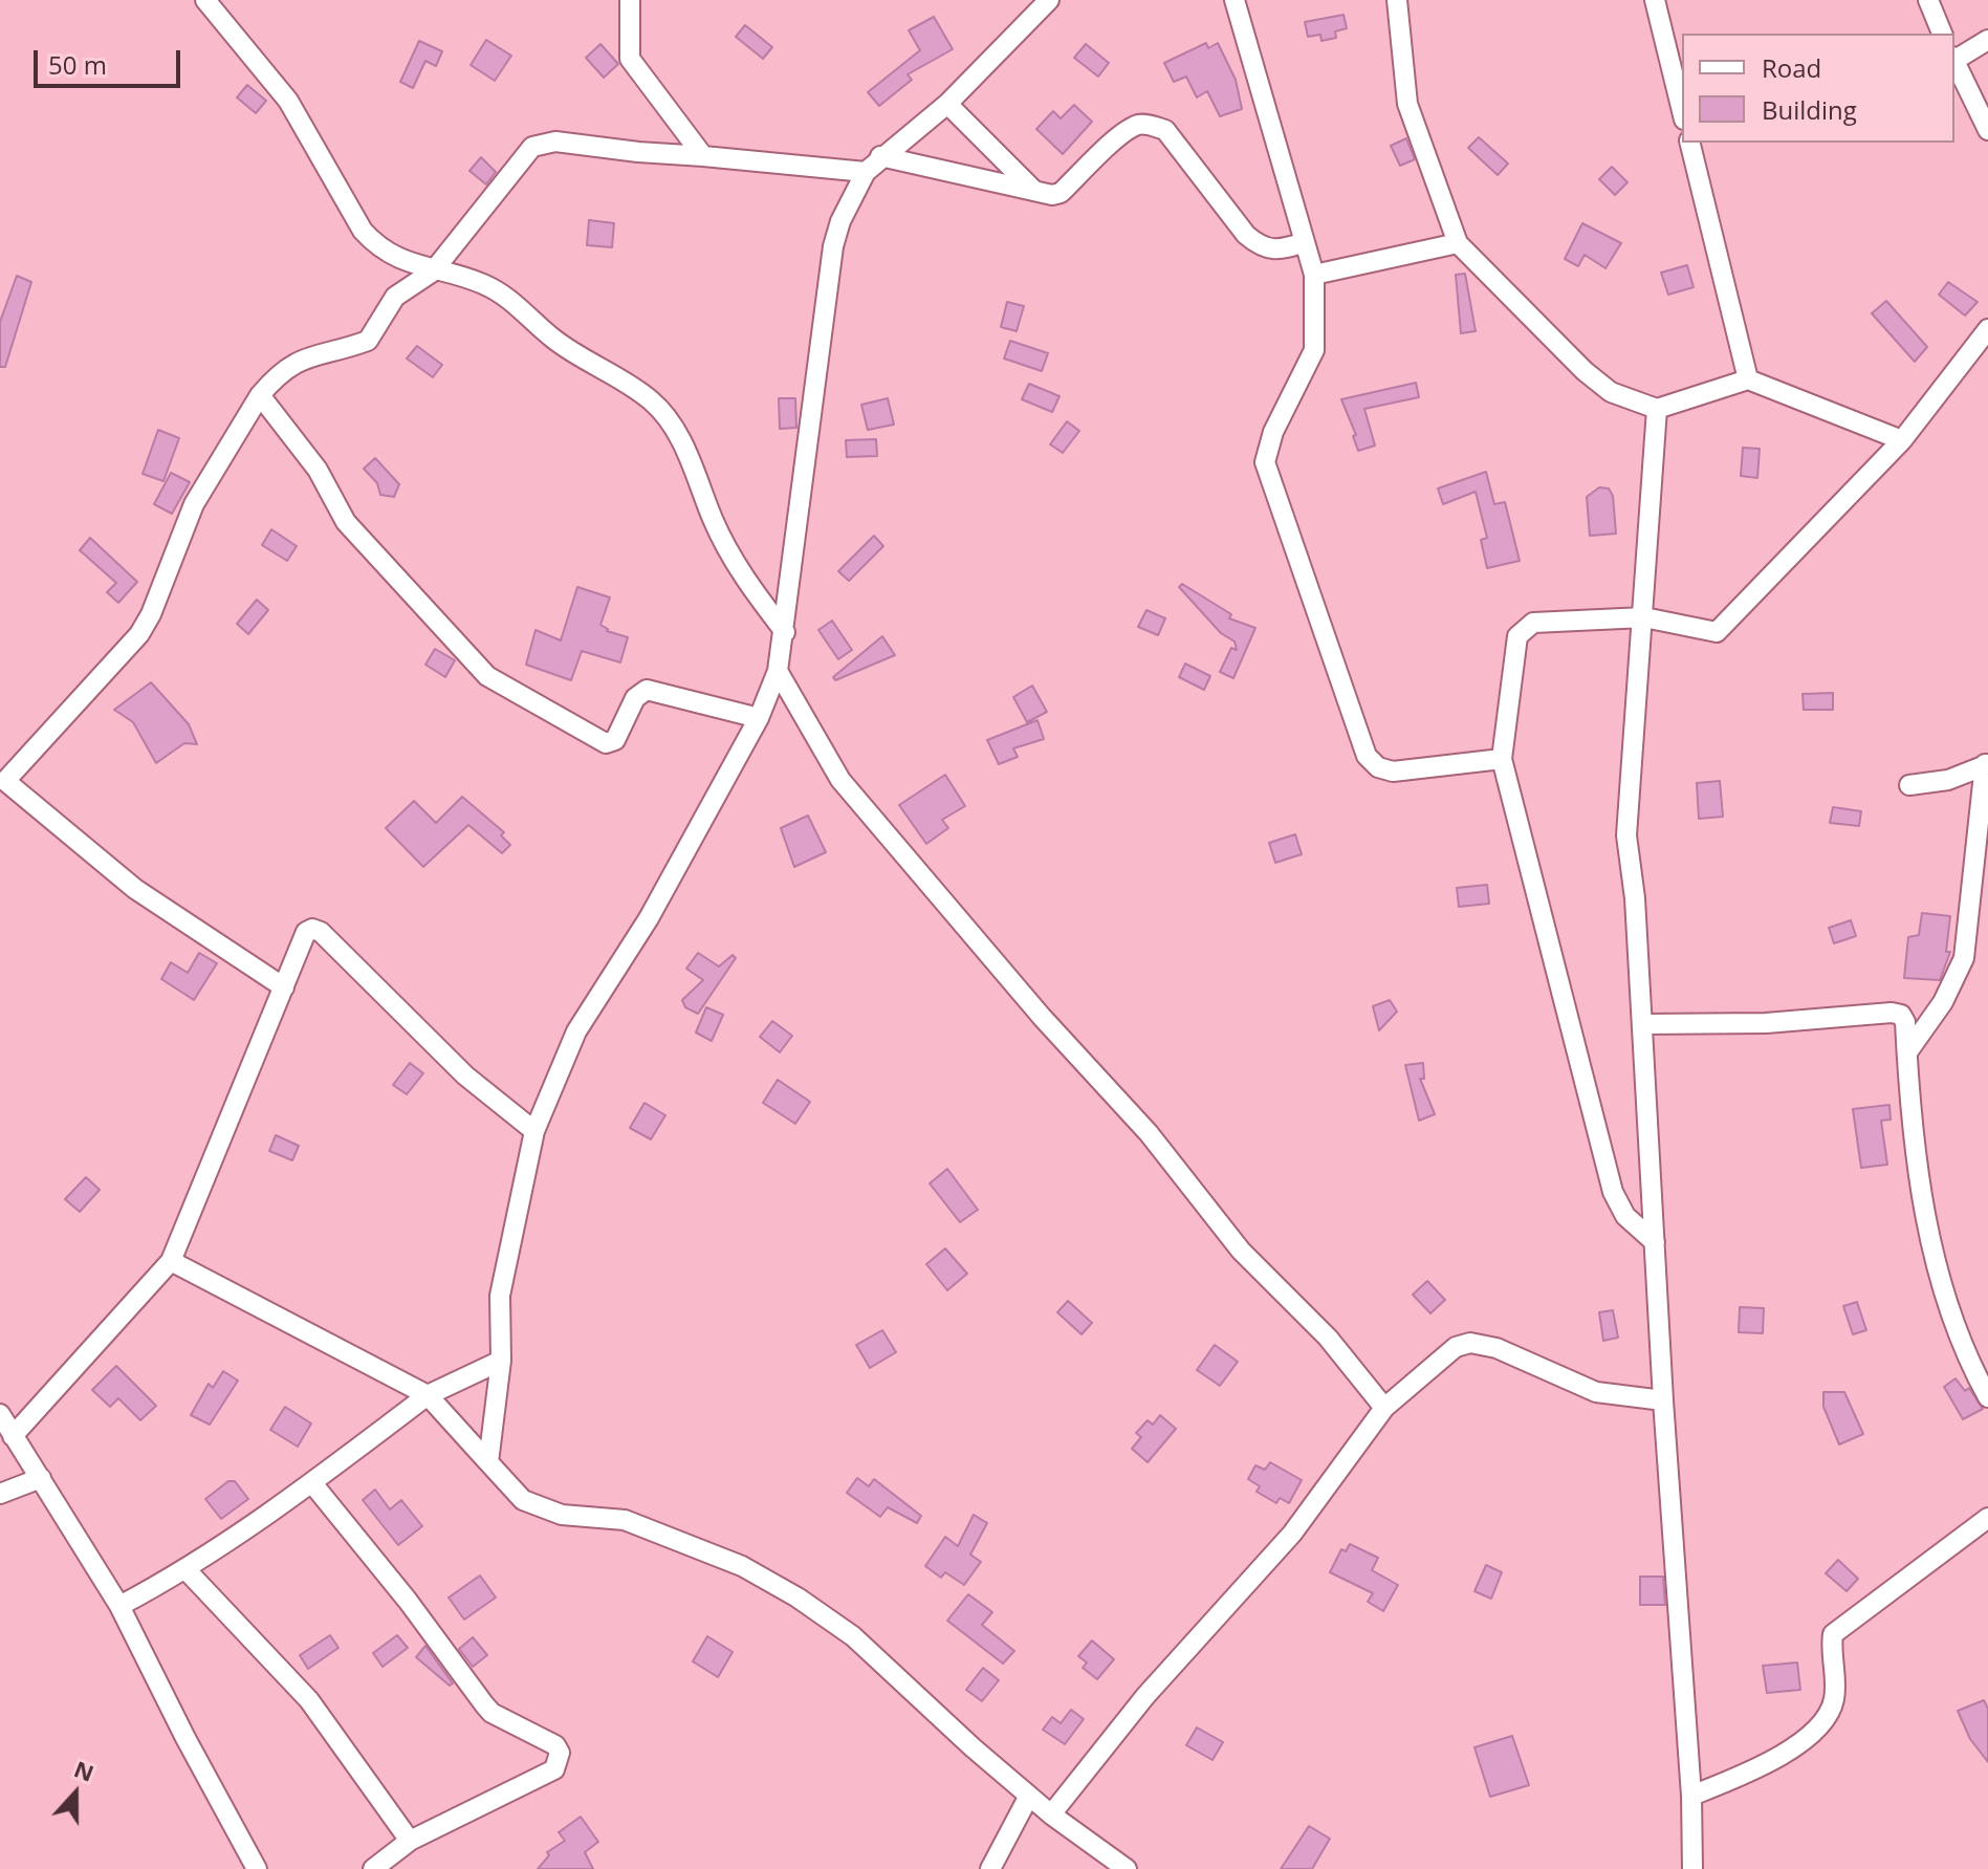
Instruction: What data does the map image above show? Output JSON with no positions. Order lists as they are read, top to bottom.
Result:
{
  "legend": ["Road", "Building"],
  "scale_bar": "50 m",
  "north": "top"
}
